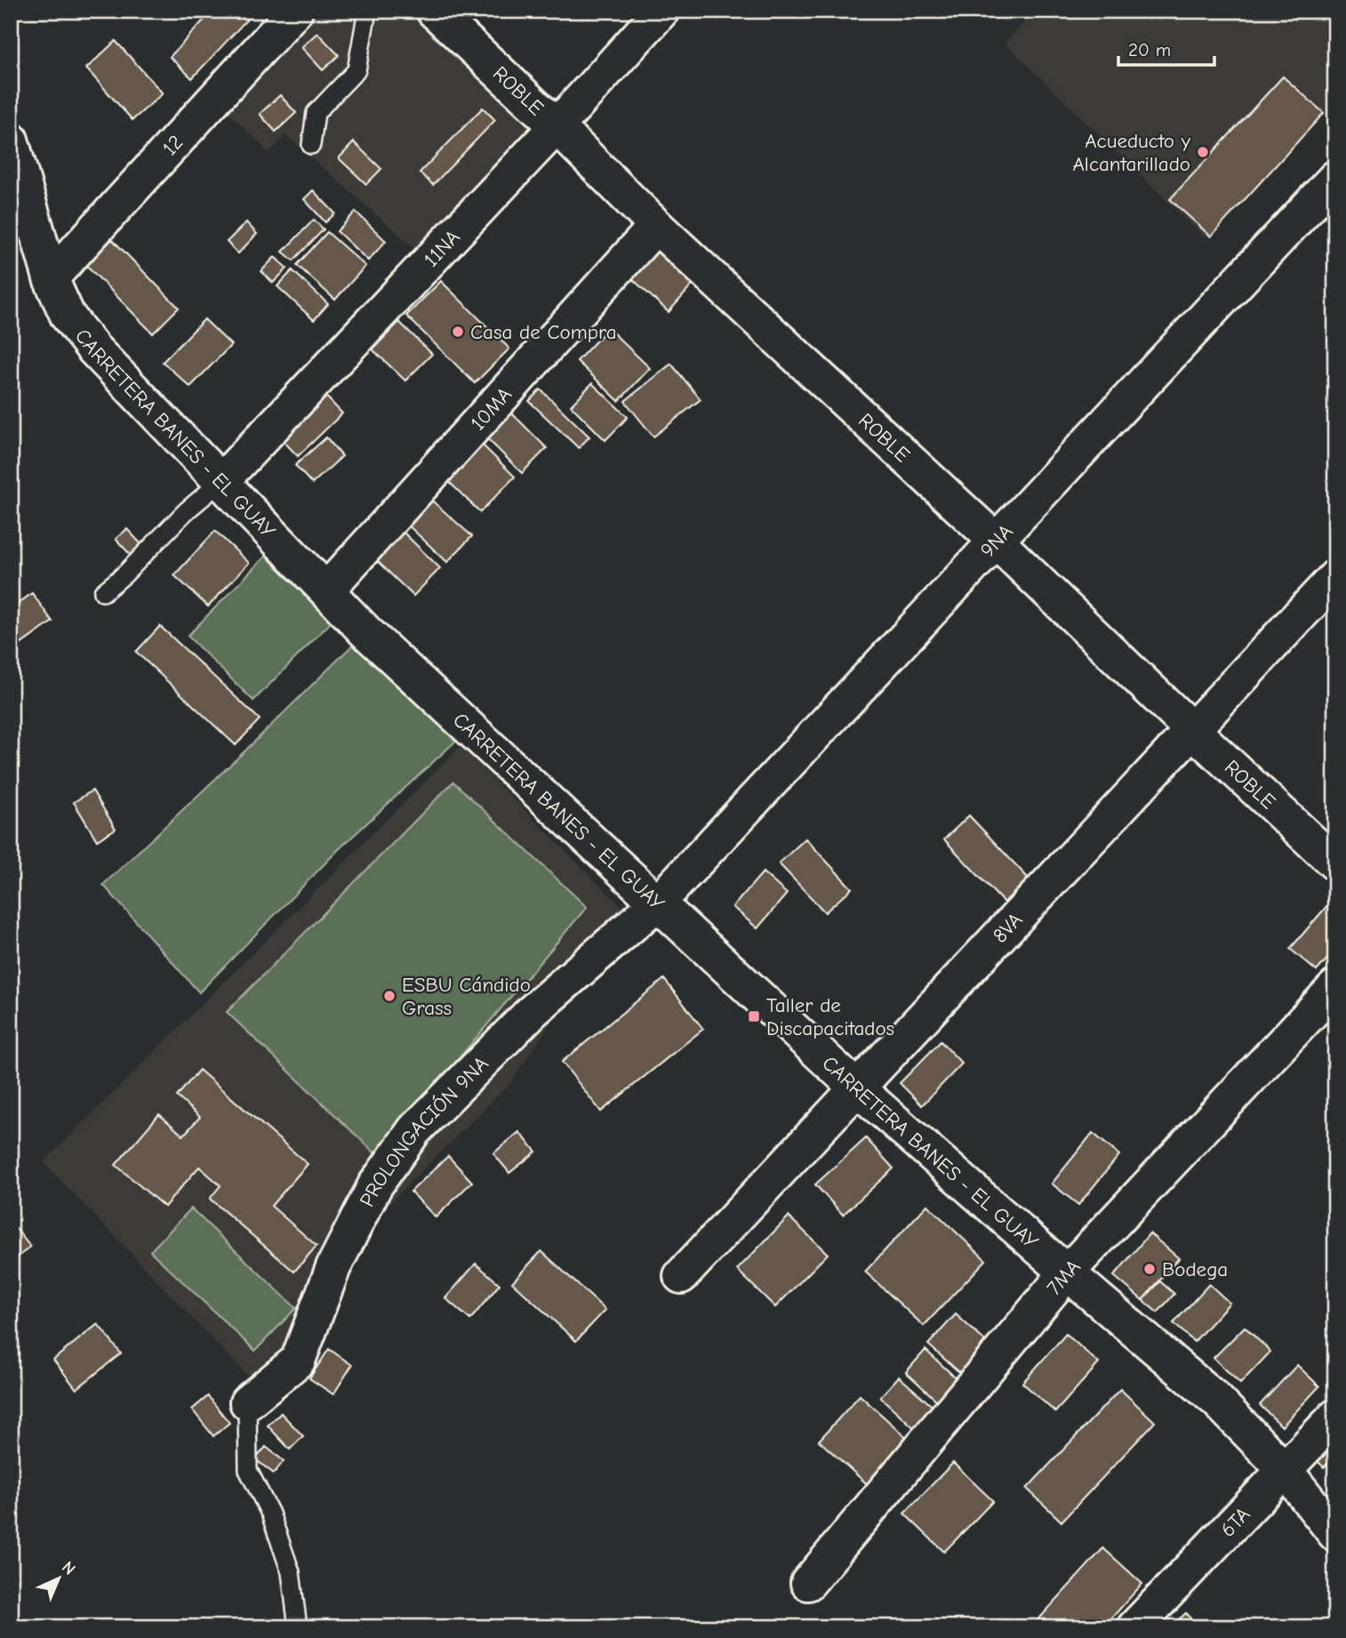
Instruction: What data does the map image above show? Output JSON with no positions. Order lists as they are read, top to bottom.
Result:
{
  "streets": {
    "street": [
      "ROBLE",
      "12",
      "11NA",
      "10MA",
      "CARRETERA BANES - EL GUAY",
      "9NA",
      "8VA",
      "PROLONGACIÓN 9NA",
      "7MA",
      "6TA"
    ]
  },
  "crossings": [
    ["ROBLE", "11NA"],
    ["ROBLE", "10MA"],
    ["ROBLE", "9NA"],
    ["ROBLE", "8VA"],
    ["12", "CARRETERA BANES - EL GUAY"],
    ["11NA", "CARRETERA BANES - EL GUAY"],
    ["10MA", "CARRETERA BANES - EL GUAY"],
    ["CARRETERA BANES - EL GUAY", "9NA"],
    ["CARRETERA BANES - EL GUAY", "8VA"],
    ["CARRETERA BANES - EL GUAY", "PROLONGACIÓN 9NA"],
    ["CARRETERA BANES - EL GUAY", "7MA"],
    ["CARRETERA BANES - EL GUAY", "6TA"],
    ["9NA", "PROLONGACIÓN 9NA"]
  ],
  "places": {
    "other": [
      "Acueducto y Alcantarillado",
      "Casa de Compra",
      "ESBU Cándido Grass",
      "Bodega"
    ],
    "transit": ["Taller de Discapacitados"]
  },
  "scale_bar": "20 m",
  "north": "top right"
}
